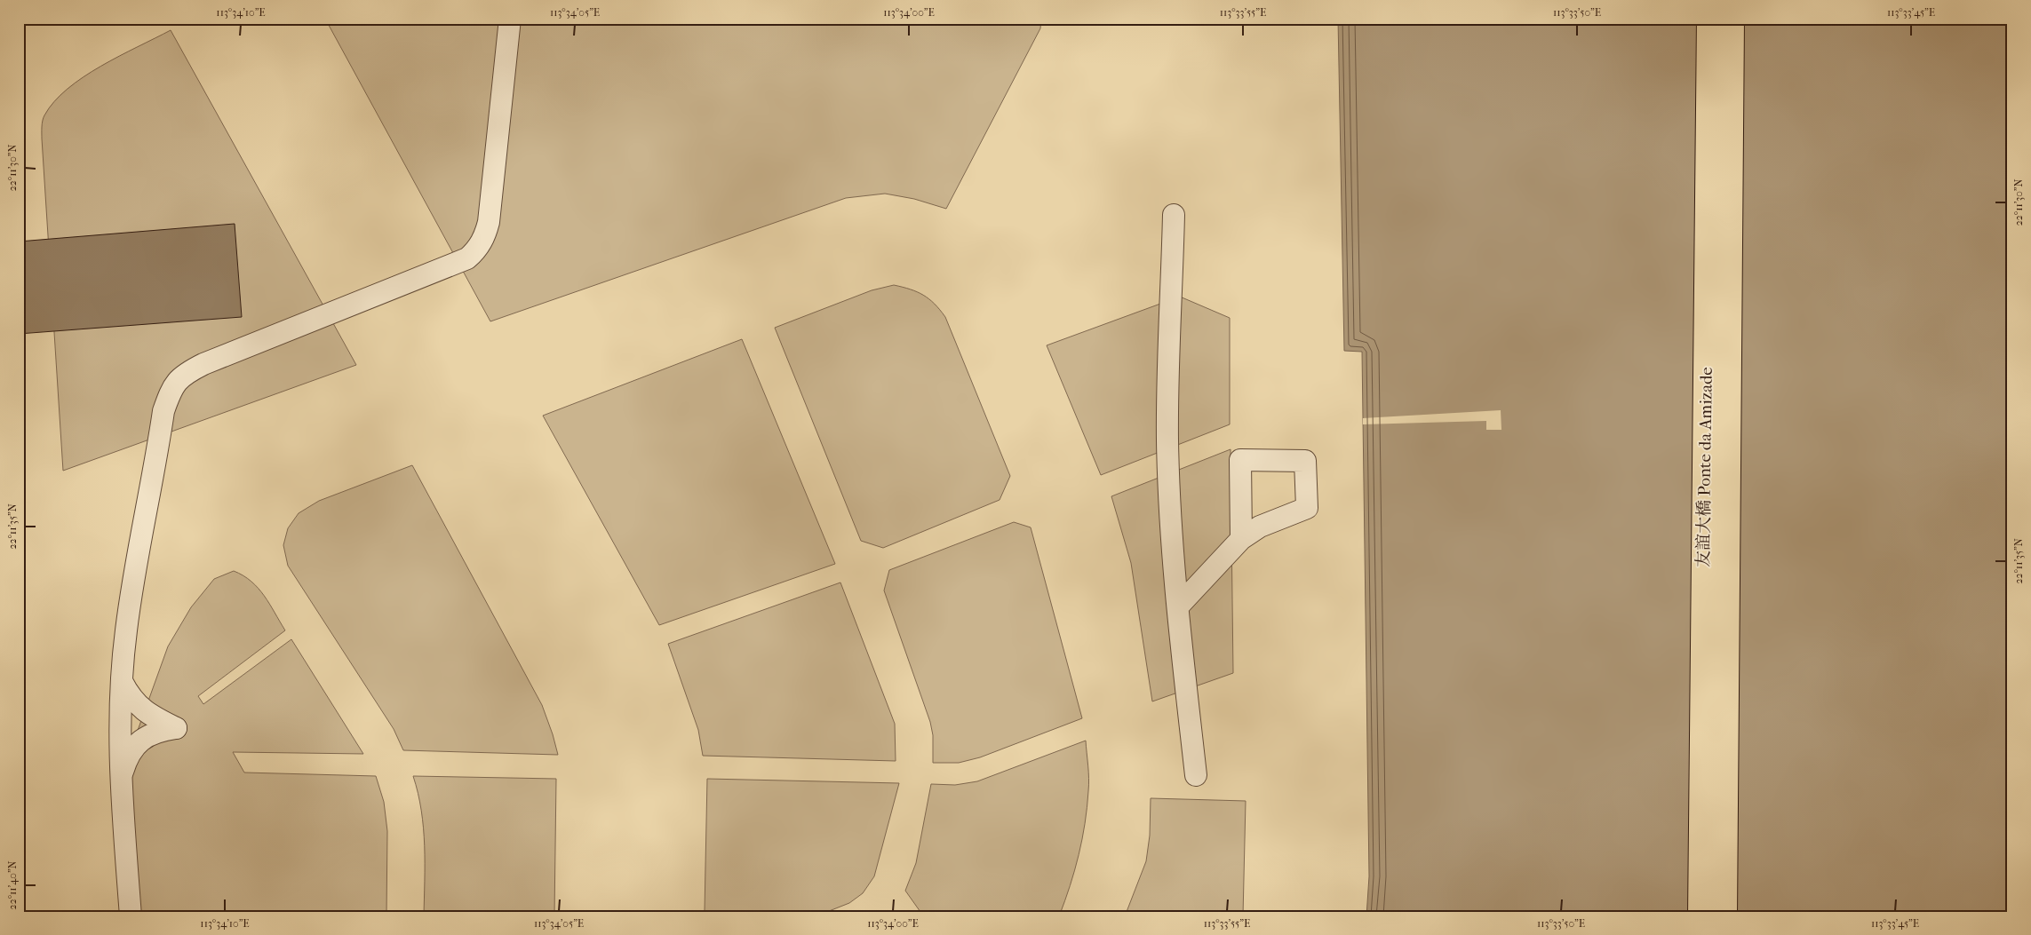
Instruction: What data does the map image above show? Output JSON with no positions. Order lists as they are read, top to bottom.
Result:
{
  "streets": {
    "main road": ["友誼大橋 Ponte da Amizade"]
  },
  "coordinates": [
    "113°34'10\"E",
    "113°34'05\"E",
    "113°34'00\"E",
    "113°33'55\"E",
    "113°33'50\"E",
    "113°33'45\"E",
    "22°11'30\"N",
    "22°11'35\"N",
    "22°11'40\"N"
  ]
}
